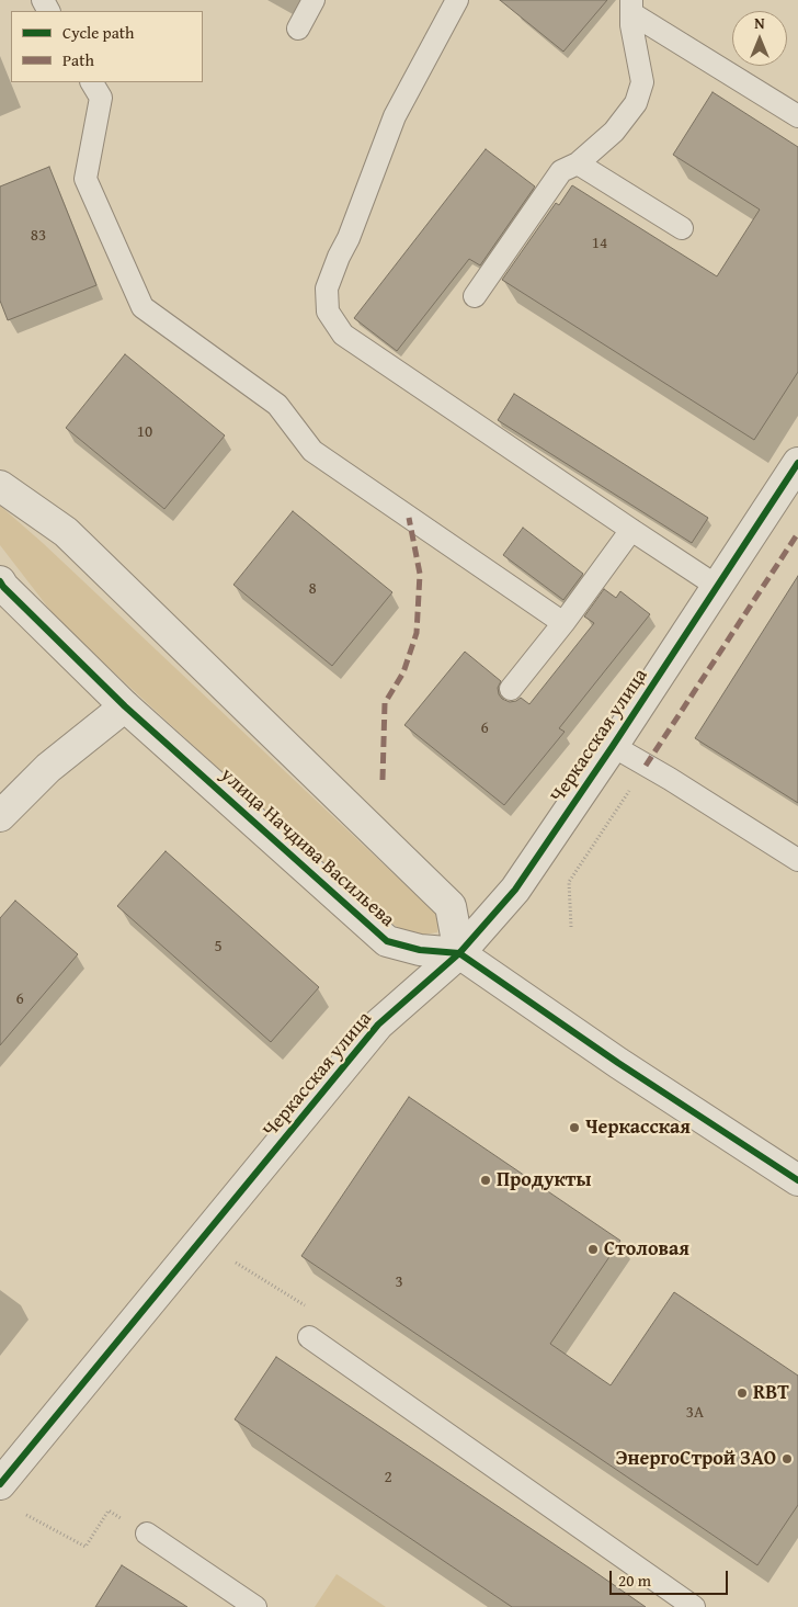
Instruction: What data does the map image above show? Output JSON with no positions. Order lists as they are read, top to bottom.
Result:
{
  "streets": {
    "street": ["Черкасская улица", "улица Начдива Васильева"]
  },
  "crossings": [
    ["Черкасская улица", "улица Начдива Васильева"]
  ],
  "places": [
    "Черкасская",
    "Продукты",
    "Столовая",
    "RBT",
    "ЭнергоСтрой ЗАО"
  ],
  "house_numbers": [
    "83",
    "14",
    "10",
    "8",
    "6",
    "5",
    "6",
    "3",
    "3А",
    "2"
  ],
  "legend": ["Cycle path", "Path"],
  "scale_bar": "20 m",
  "north": "top"
}
